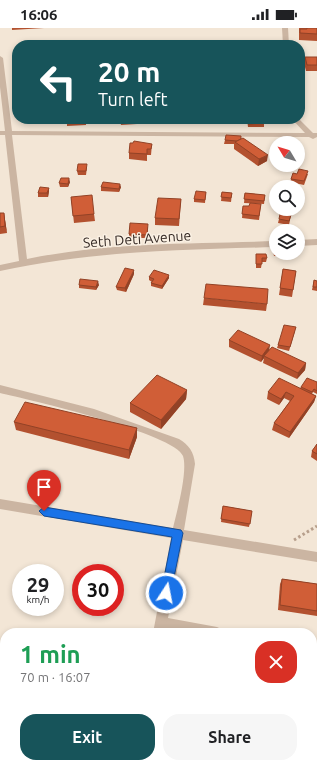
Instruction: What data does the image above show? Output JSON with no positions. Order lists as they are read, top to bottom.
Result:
{
  "streets": {
    "street": ["Seth Deti Avenue"]
  },
  "north": "top left",
  "page": {
    "status": "16:06",
    "turn": ["20 m", "Turn left"],
    "speed": "29 km/h",
    "limit": "30",
    "heading": ["1 min", "70 m · 16:07"],
    "buttons": ["Exit", "Share"]
  }
}
